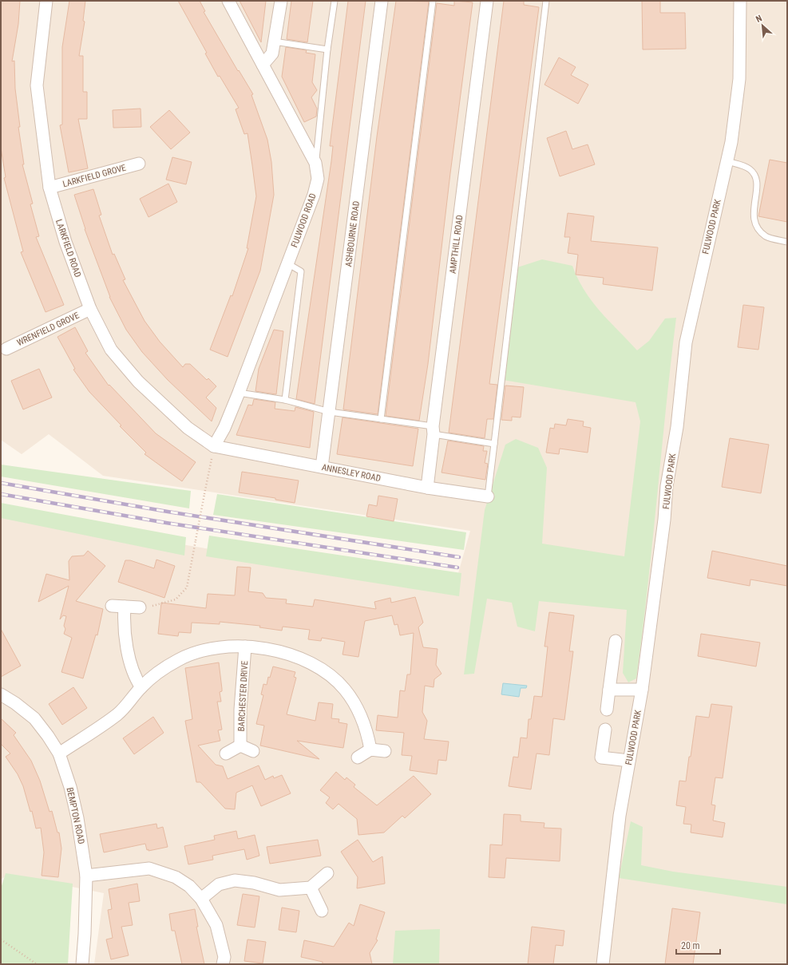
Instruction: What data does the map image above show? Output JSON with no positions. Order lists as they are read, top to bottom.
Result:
{
  "streets": {
    "street": [
      "LARKFIELD GROVE",
      "FULWOOD ROAD",
      "FULWOOD PARK",
      "ASHBOURNE ROAD",
      "AMPTHILL ROAD",
      "LARKFIELD ROAD",
      "WRENFIELD GROVE",
      "ANNESLEY ROAD",
      "BARCHESTER DRIVE",
      "BEMPTON ROAD"
    ]
  },
  "crossings": [
    ["LARKFIELD GROVE", "LARKFIELD ROAD"],
    ["FULWOOD ROAD", "LARKFIELD ROAD"],
    ["FULWOOD ROAD", "ANNESLEY ROAD"],
    ["ASHBOURNE ROAD", "ANNESLEY ROAD"],
    ["AMPTHILL ROAD", "ANNESLEY ROAD"],
    ["LARKFIELD ROAD", "WRENFIELD GROVE"],
    ["LARKFIELD ROAD", "ANNESLEY ROAD"]
  ],
  "scale_bar": "20 m",
  "north": "top left"
}
